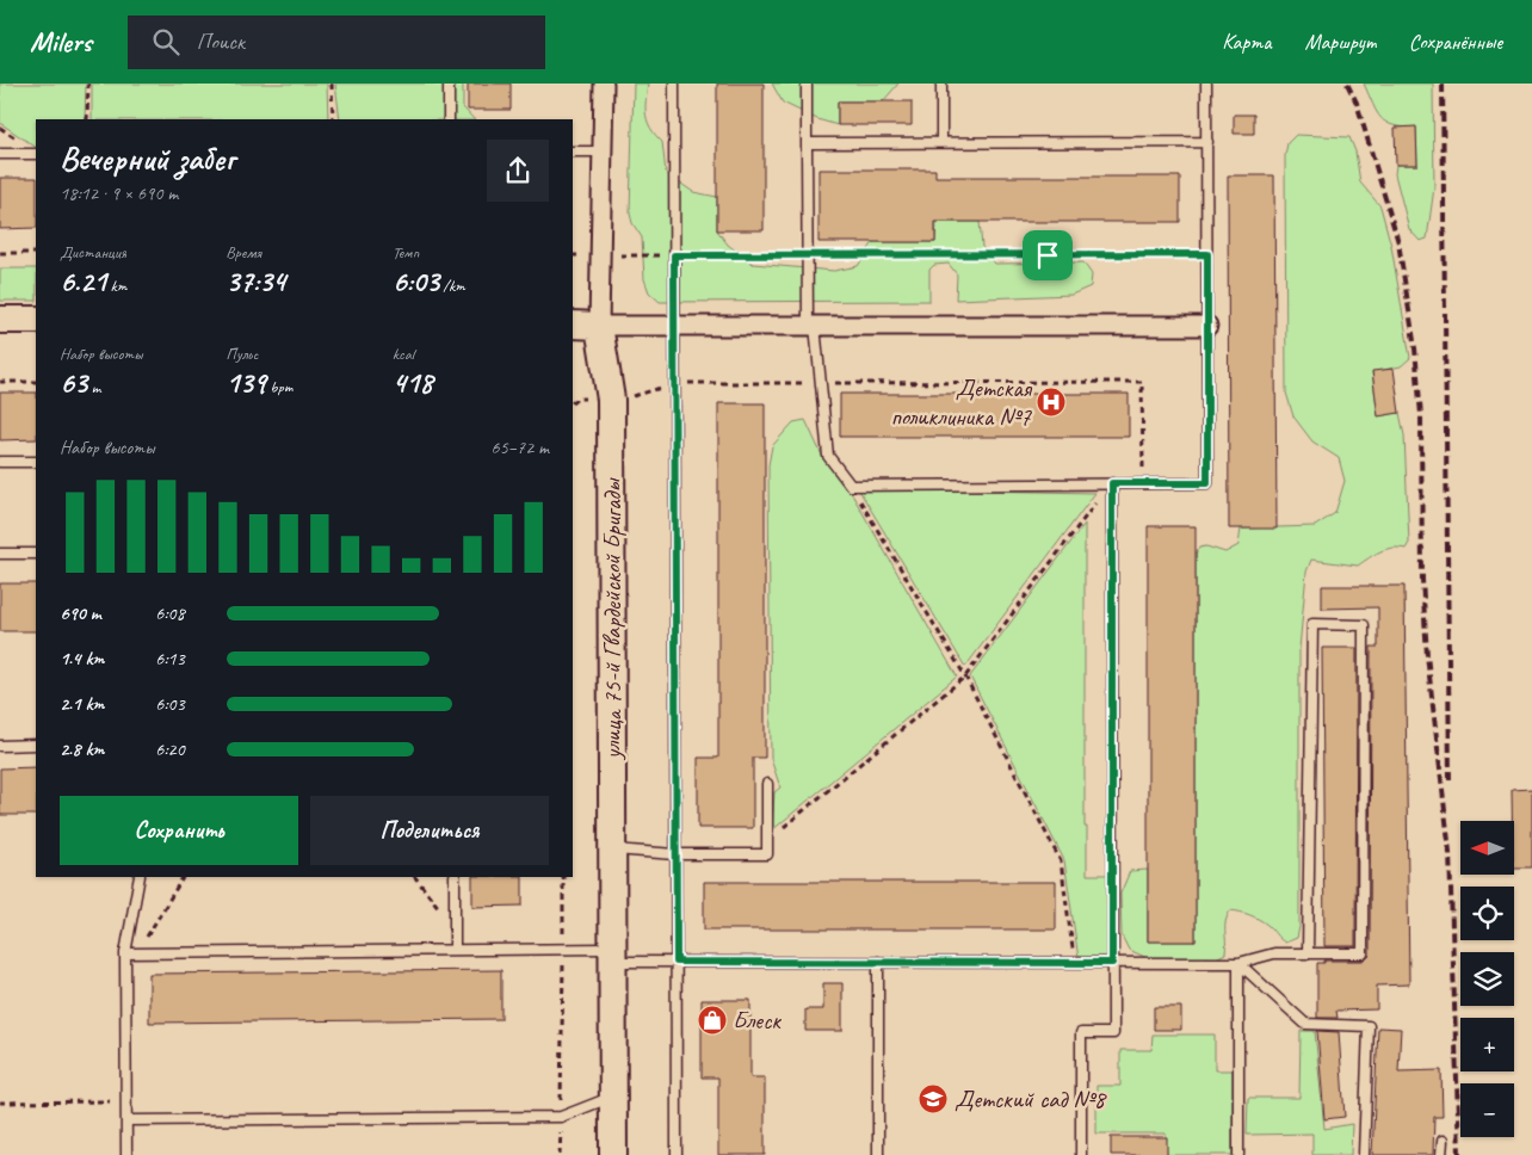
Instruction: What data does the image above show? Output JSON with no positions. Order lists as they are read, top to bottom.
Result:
{
  "streets": {
    "main road": ["улица 75-й Гвардейской Бригады"]
  },
  "places": {
    "hospital": ["Детская поликлиника №7"],
    "shop": ["Блеск"],
    "school or university": ["Детский сад №8"]
  },
  "north": "left",
  "page": {
    "header": "Milers",
    "search": "Поиск",
    "nav": ["Карта", "Маршрут", "Сохранённые"],
    "heading": ["Вечерний забег", "18:12 · 9 × 690 m"],
    "stats": [
      ["Дистанция", "6.21 km"],
      ["Время", "37:34"],
      ["Темп", "6:03 /km"],
      ["Набор высоты", "63 m"],
      ["Пульс", "139 bpm"],
      ["kcal", "418"]
    ],
    "chart": ["Набор высоты", "65–72 m"],
    "list": [
      {
        "name": "690 m",
        "note": "6:08"
      },
      {
        "name": "1.4 km",
        "note": "6:13"
      },
      {
        "name": "2.1 km",
        "note": "6:03"
      },
      {
        "name": "2.8 km",
        "note": "6:20"
      }
    ],
    "buttons": ["Сохранить", "Поделиться"],
    "map_buttons": ["+", "−"]
  }
}
